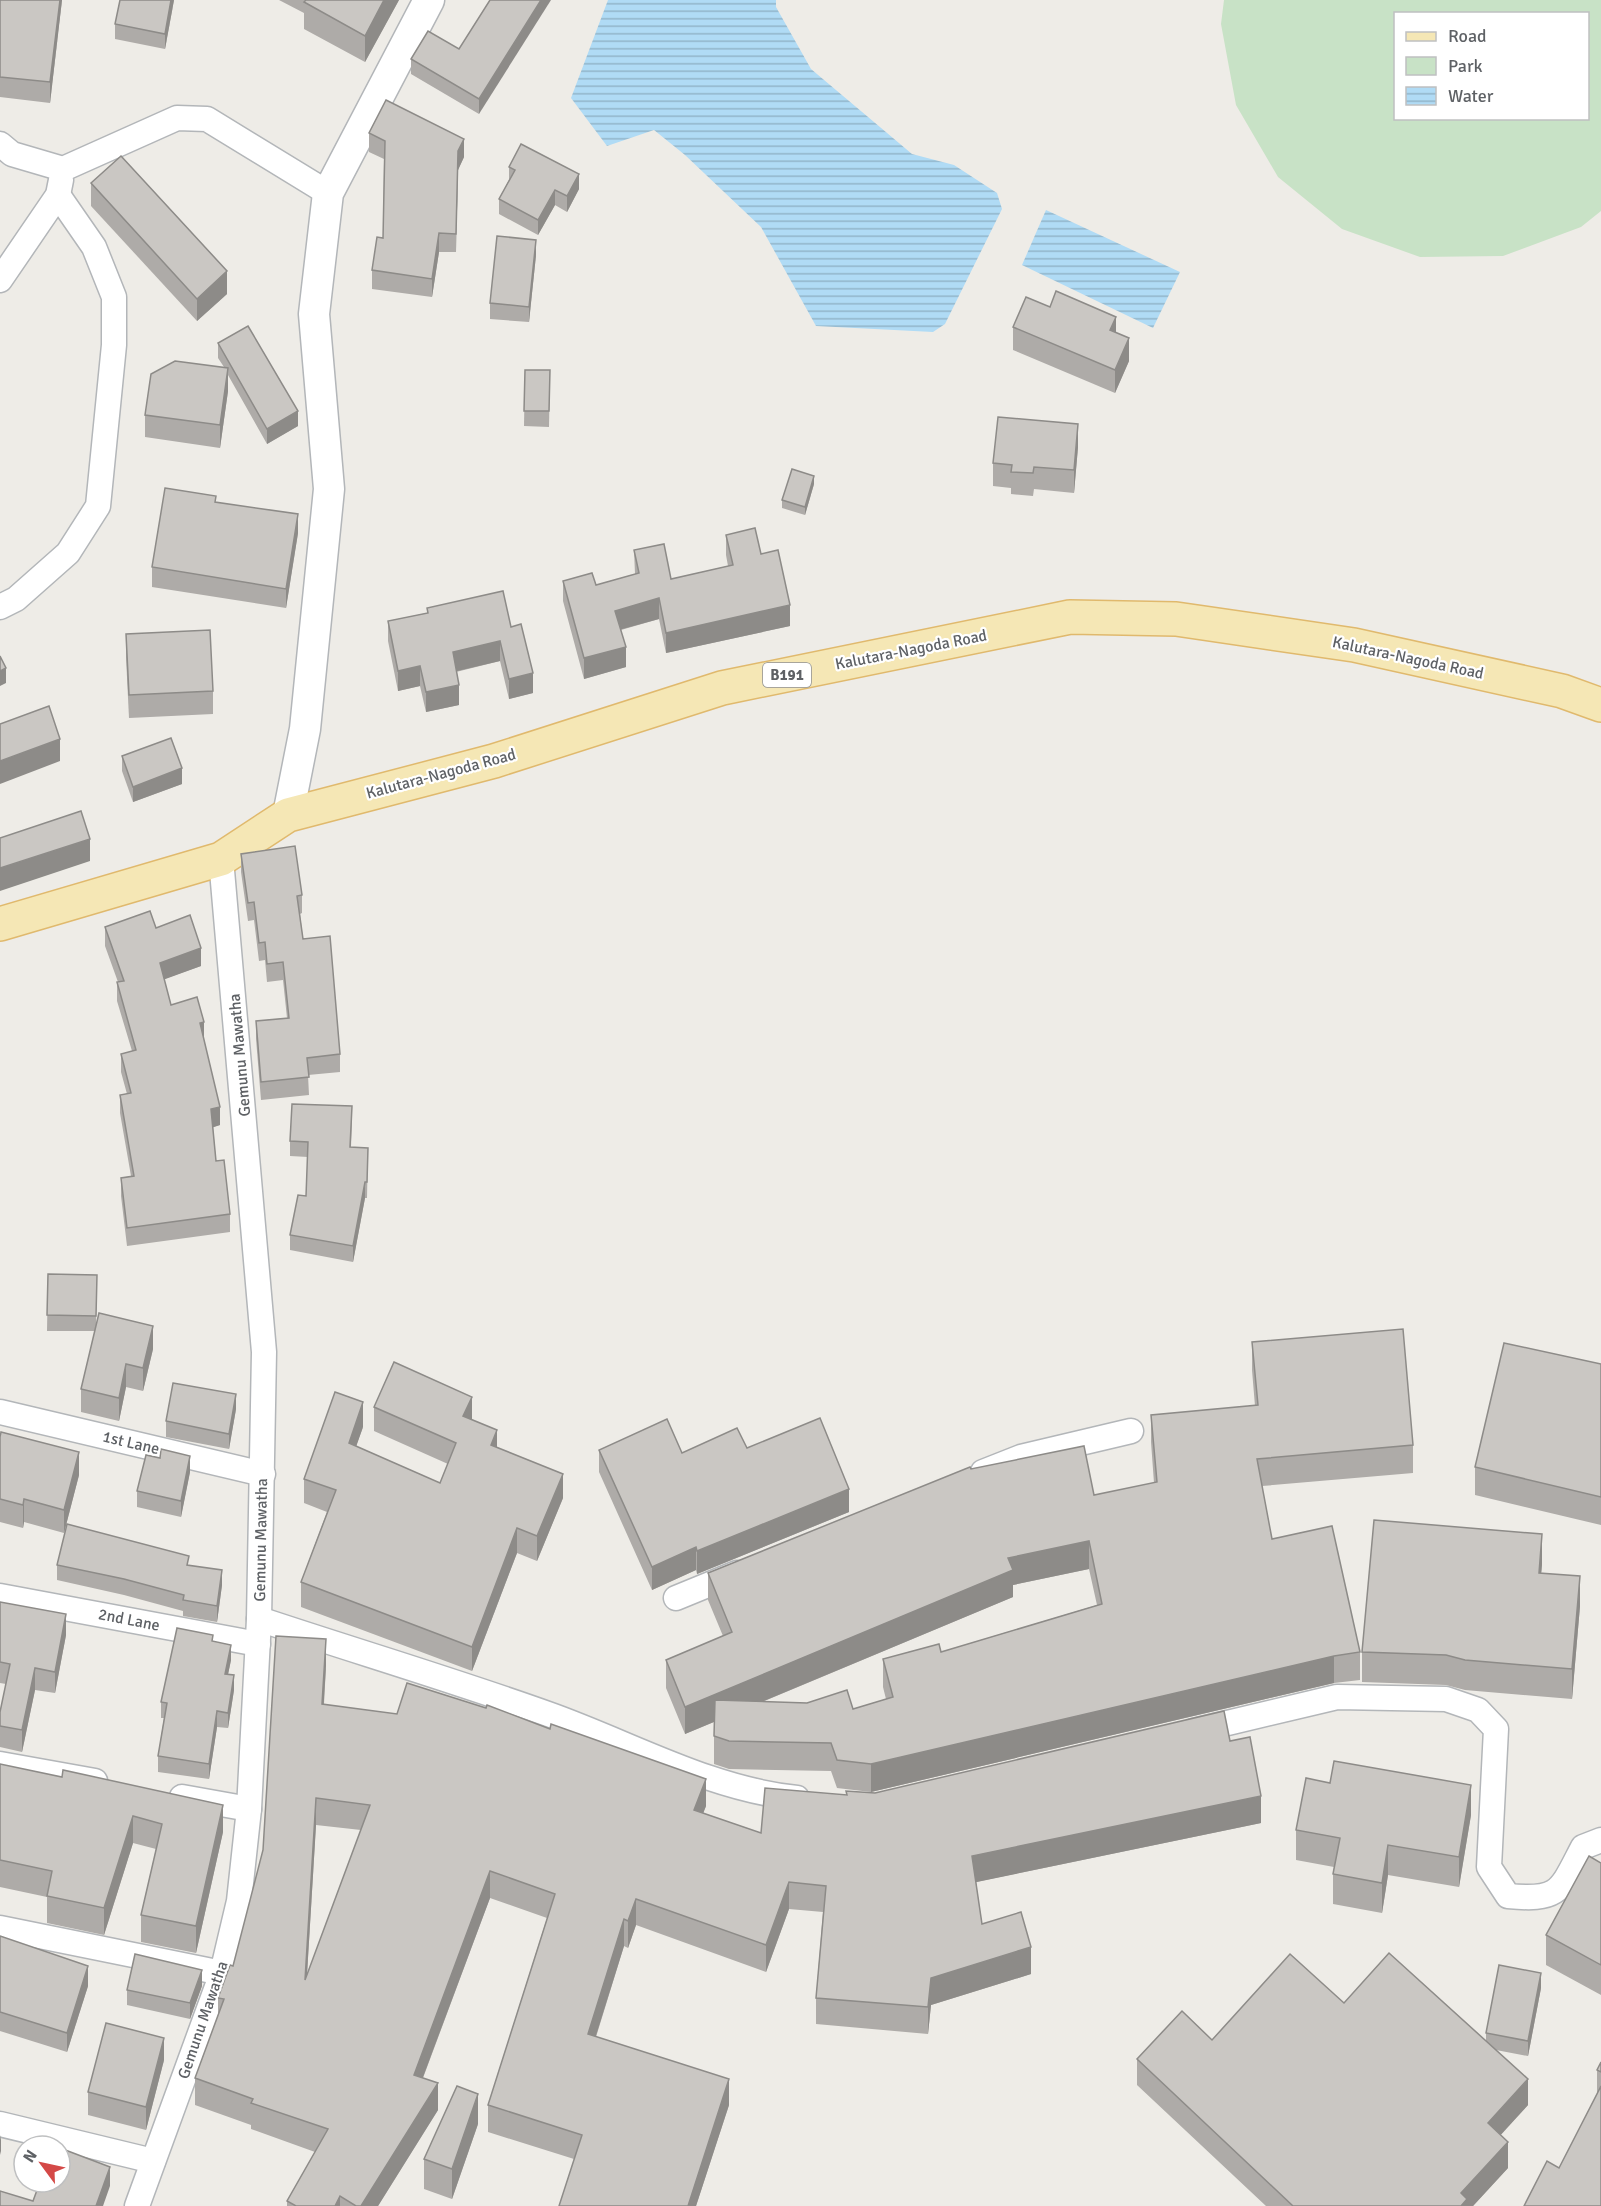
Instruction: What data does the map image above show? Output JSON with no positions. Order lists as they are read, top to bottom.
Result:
{
  "streets": {
    "main road": ["Kalutara-Nagoda Road", "B191"],
    "street": ["Gemunu Mawatha", "1st Lane", "2nd Lane"]
  },
  "crossings": [
    ["Kalutara-Nagoda Road", "Gemunu Mawatha"],
    ["Gemunu Mawatha", "1st Lane"],
    ["Gemunu Mawatha", "2nd Lane"]
  ],
  "legend": ["Road", "Park", "Water"],
  "north": "top left"
}
